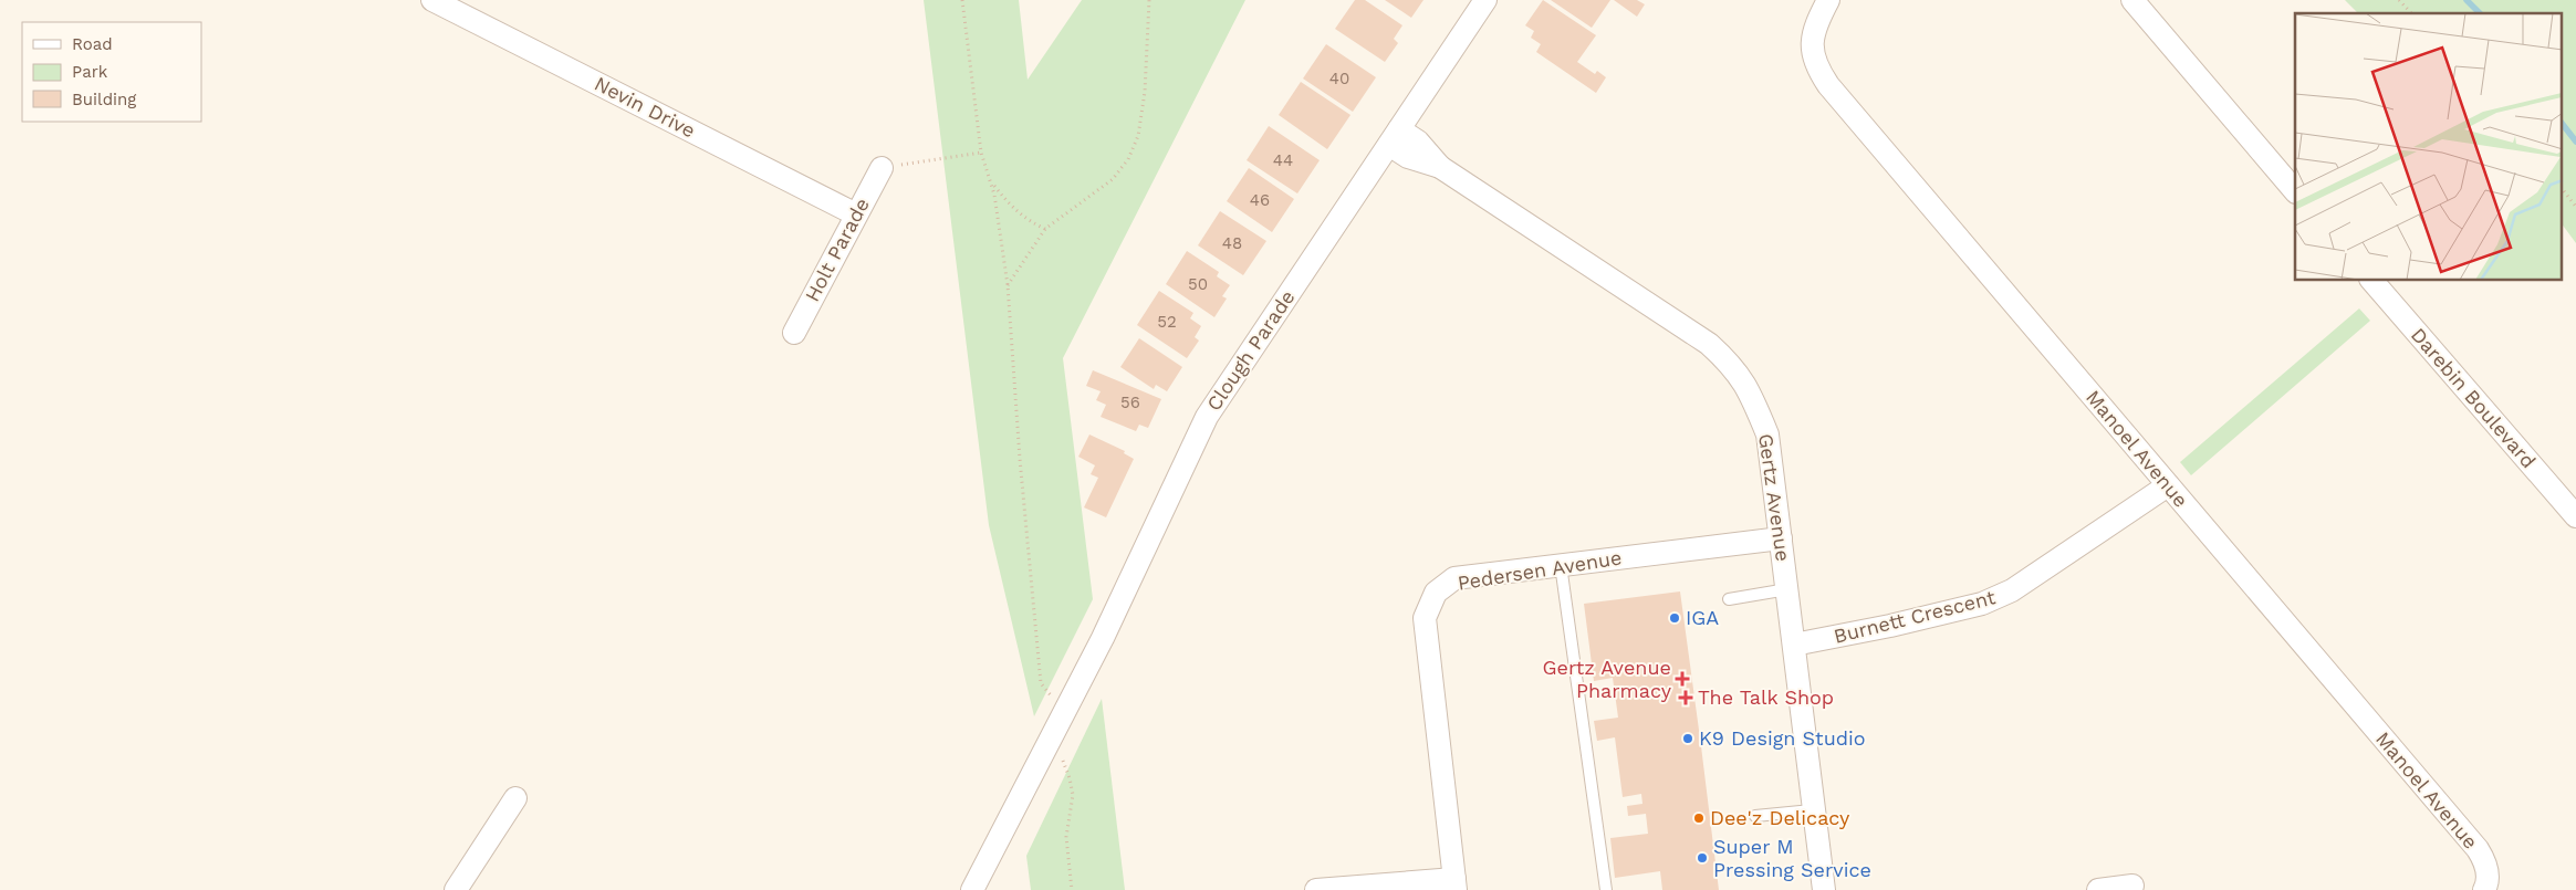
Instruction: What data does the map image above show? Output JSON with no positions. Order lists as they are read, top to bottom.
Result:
{
  "streets": {
    "street": [
      "Nevin Drive",
      "Holt Parade",
      "Clough Parade",
      "Darebin Boulevard",
      "Manoel Avenue",
      "Gertz Avenue",
      "Pedersen Avenue",
      "Burnett Crescent"
    ]
  },
  "crossings": [
    ["Nevin Drive", "Holt Parade"],
    ["Clough Parade", "Gertz Avenue"],
    ["Manoel Avenue", "Burnett Crescent"],
    ["Gertz Avenue", "Pedersen Avenue"],
    ["Gertz Avenue", "Burnett Crescent"]
  ],
  "places": {
    "other": [
      "IGA",
      "K9 Design Studio",
      "Dee'z Delicacy",
      "Super M Pressing Service"
    ],
    "health": ["Gertz Avenue Pharmacy", "The Talk Shop"]
  },
  "house_numbers": [
    "40",
    "44",
    "46",
    "48",
    "50",
    "52",
    "56"
  ],
  "legend": ["Road", "Park", "Building"]
}
